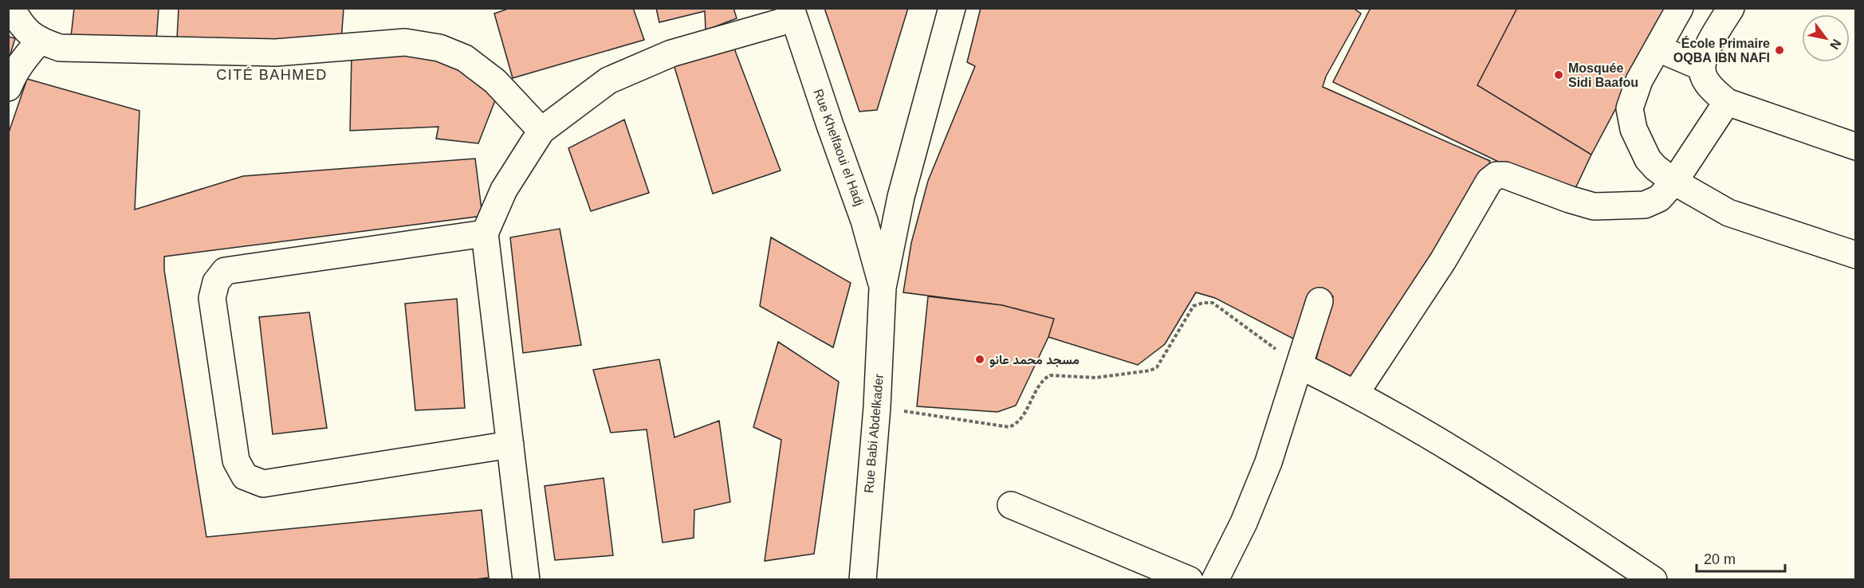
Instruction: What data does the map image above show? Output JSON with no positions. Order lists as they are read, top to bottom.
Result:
{
  "streets": {
    "street": ["Rue Khelfaoui el Hadj", "Rue Babi Abdelkader"]
  },
  "crossings": [
    ["Rue Khelfaoui el Hadj", "Rue Babi Abdelkader"]
  ],
  "districts": ["CITÉ BAHMED"],
  "places": ["École Primaire OQBA IBN NAFI", "Mosquée Sidi Baafou", "مسجد محمد عانو"],
  "scale_bar": "20 m",
  "north": "bottom right"
}
